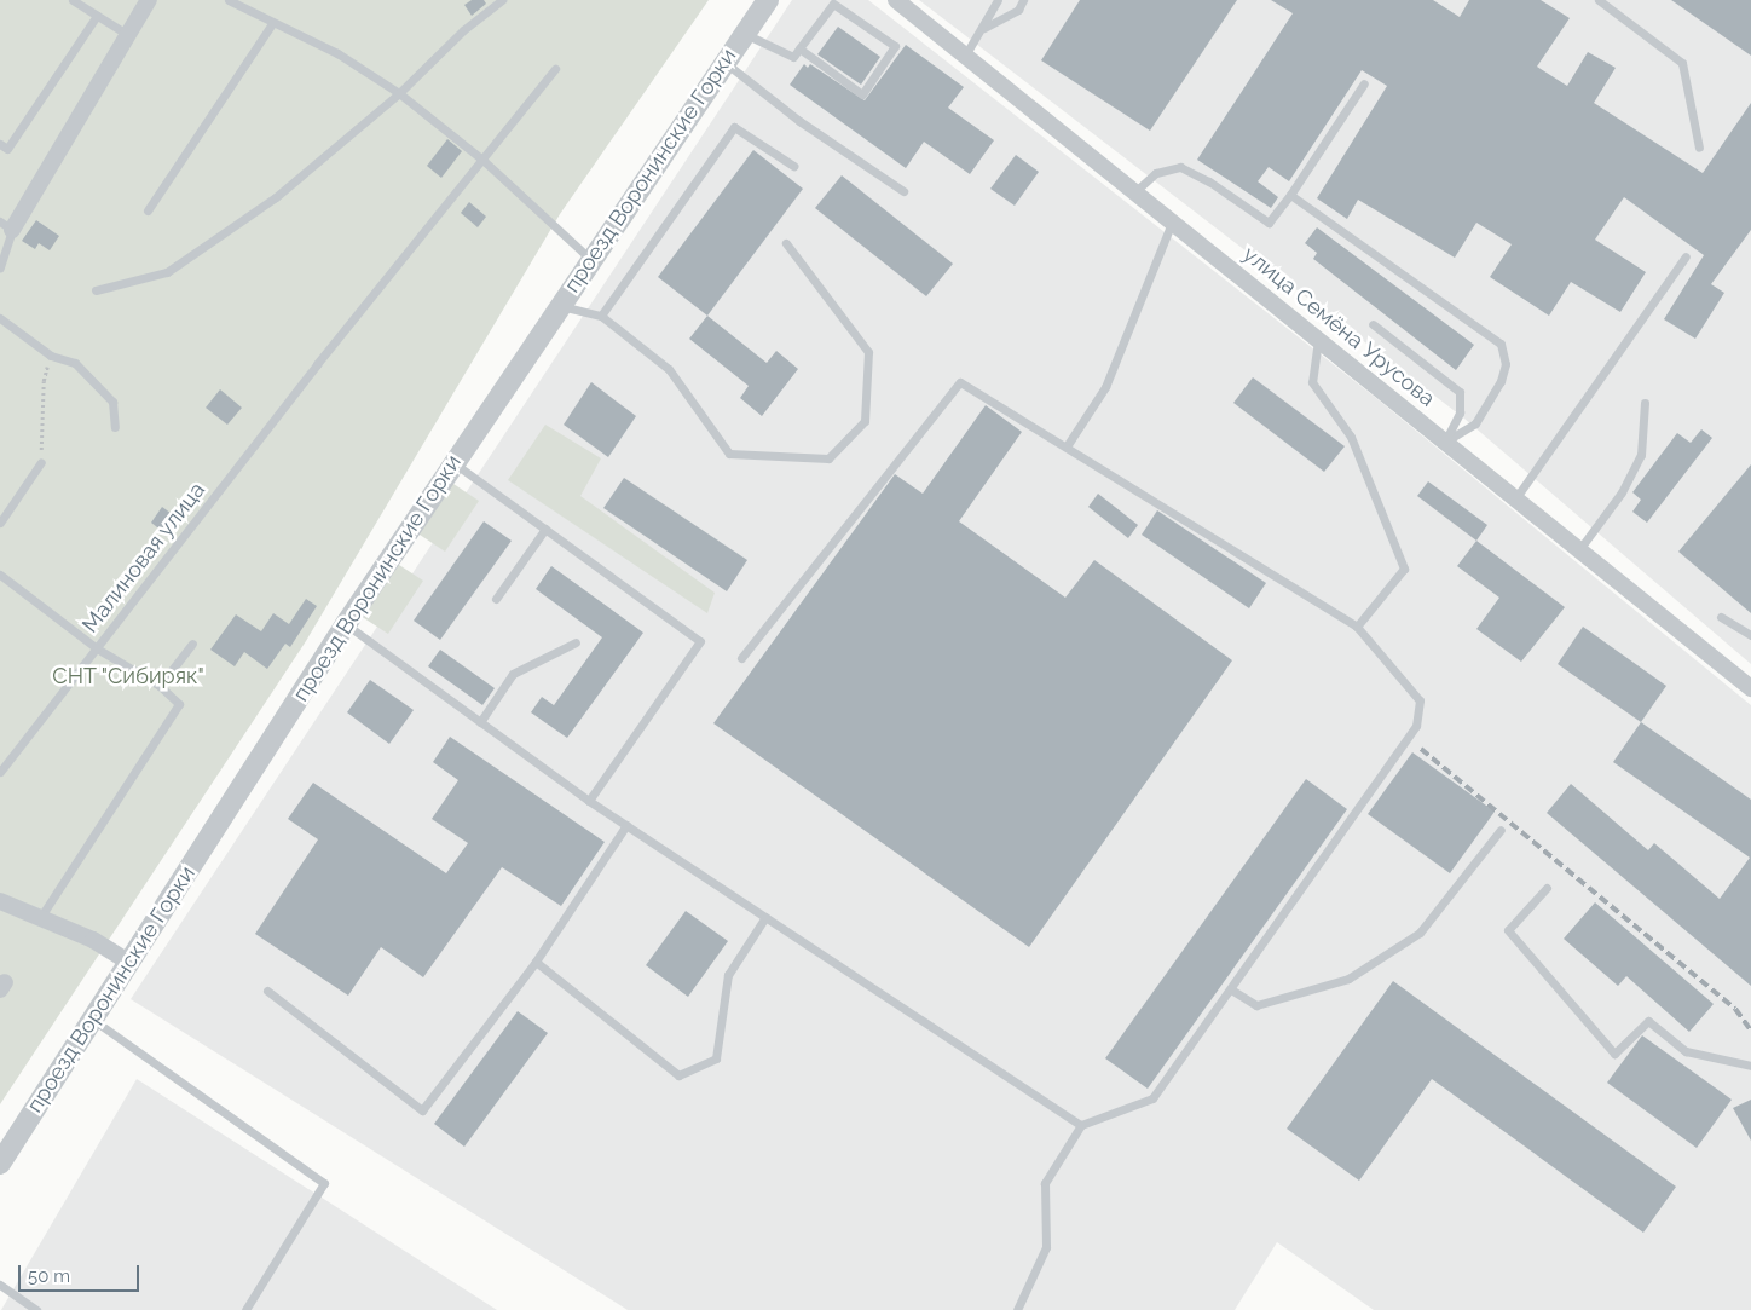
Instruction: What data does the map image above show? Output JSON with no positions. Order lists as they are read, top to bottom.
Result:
{
  "streets": {
    "street": ["проезд Воронинские Горки", "улица Семёна Урусова"],
    "lane": ["Малиновая улица"]
  },
  "parks": ["СНТ \"Сибиряк\""],
  "scale_bar": "50 m"
}
